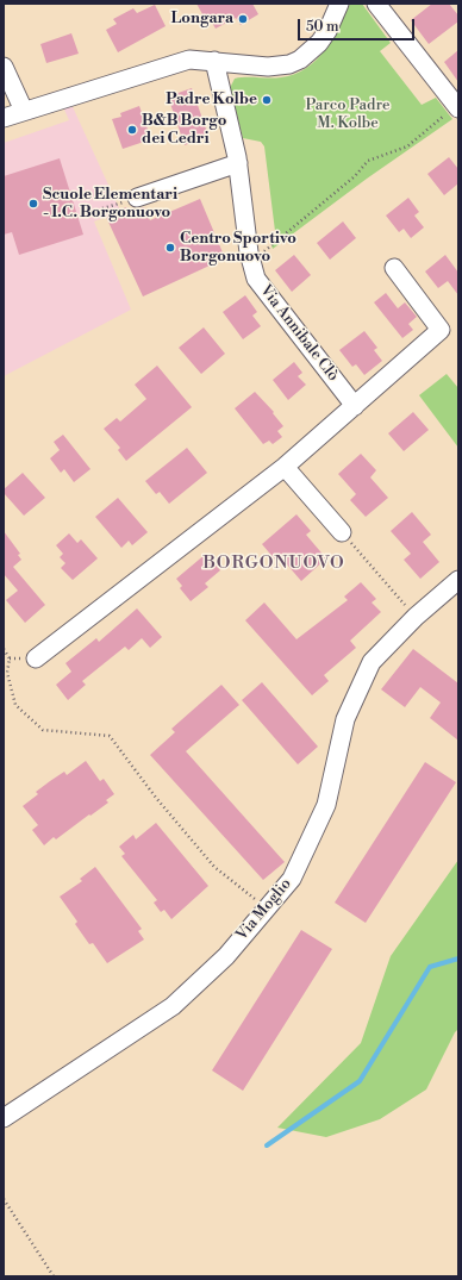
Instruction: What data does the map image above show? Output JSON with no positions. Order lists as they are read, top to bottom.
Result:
{
  "streets": {
    "street": ["Via Annibale Clò", "Via Moglio"]
  },
  "districts": ["BORGONUOVO"],
  "parks": ["Parco Padre M. Kolbe"],
  "places": [
    "Longara",
    "Padre Kolbe",
    "B&B Borgo dei Cedri",
    "Scuole Elementari - I.C. Borgonuovo",
    "Centro Sportivo Borgonuovo"
  ],
  "scale_bar": "50 m"
}
